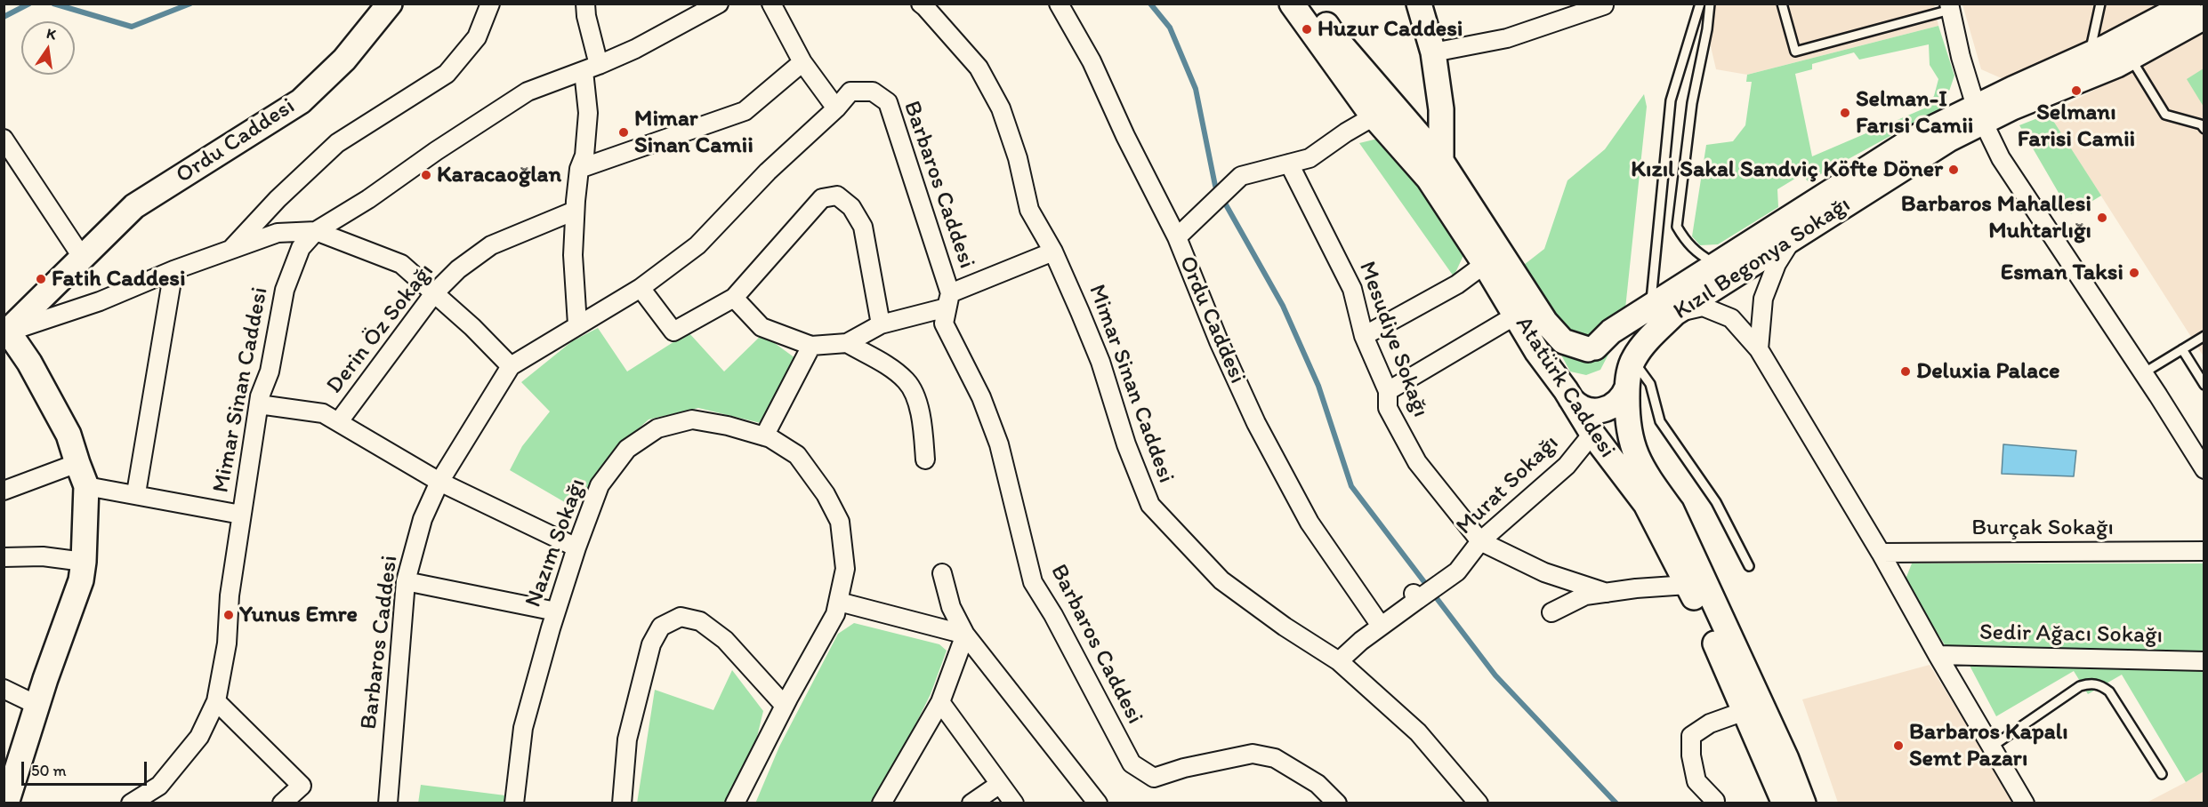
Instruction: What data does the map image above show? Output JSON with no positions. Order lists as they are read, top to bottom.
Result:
{
  "streets": {
    "main road": ["Ordu Caddesi", "Kızıl Begonya Sokağı", "Atatürk Caddesi"],
    "street": [
      "Barbaros Caddesi",
      "Derin Öz Sokağı",
      "Mesudiye Sokağı",
      "Mimar Sinan Caddesi",
      "Murat Sokağı",
      "Burçak Sokağı",
      "Nazım Sokağı",
      "Sedir Ağacı Sokağı"
    ]
  },
  "crossings": [
    ["Ordu Caddesi", "Murat Sokağı"],
    ["Kızıl Begonya Sokağı", "Atatürk Caddesi"],
    ["Mesudiye Sokağı", "Atatürk Caddesi"],
    ["Mesudiye Sokağı", "Murat Sokağı"],
    ["Atatürk Caddesi", "Murat Sokağı"]
  ],
  "places": [
    "Huzur Caddesi",
    "Selmanı Farisi Camii",
    "Selman-I Farısi Camii",
    "Mimar Sinan Camii",
    "Kızıl Sakal Sandviç Köfte Döner",
    "Karacaoğlan",
    "Barbaros Mahallesi Muhtarlığı",
    "Esman Taksi",
    "Fatih Caddesi",
    "Deluxia Palace",
    "Yunus Emre",
    "Barbaros Kapalı Semt Pazarı"
  ],
  "scale_bar": "50 m",
  "north": "top"
}
